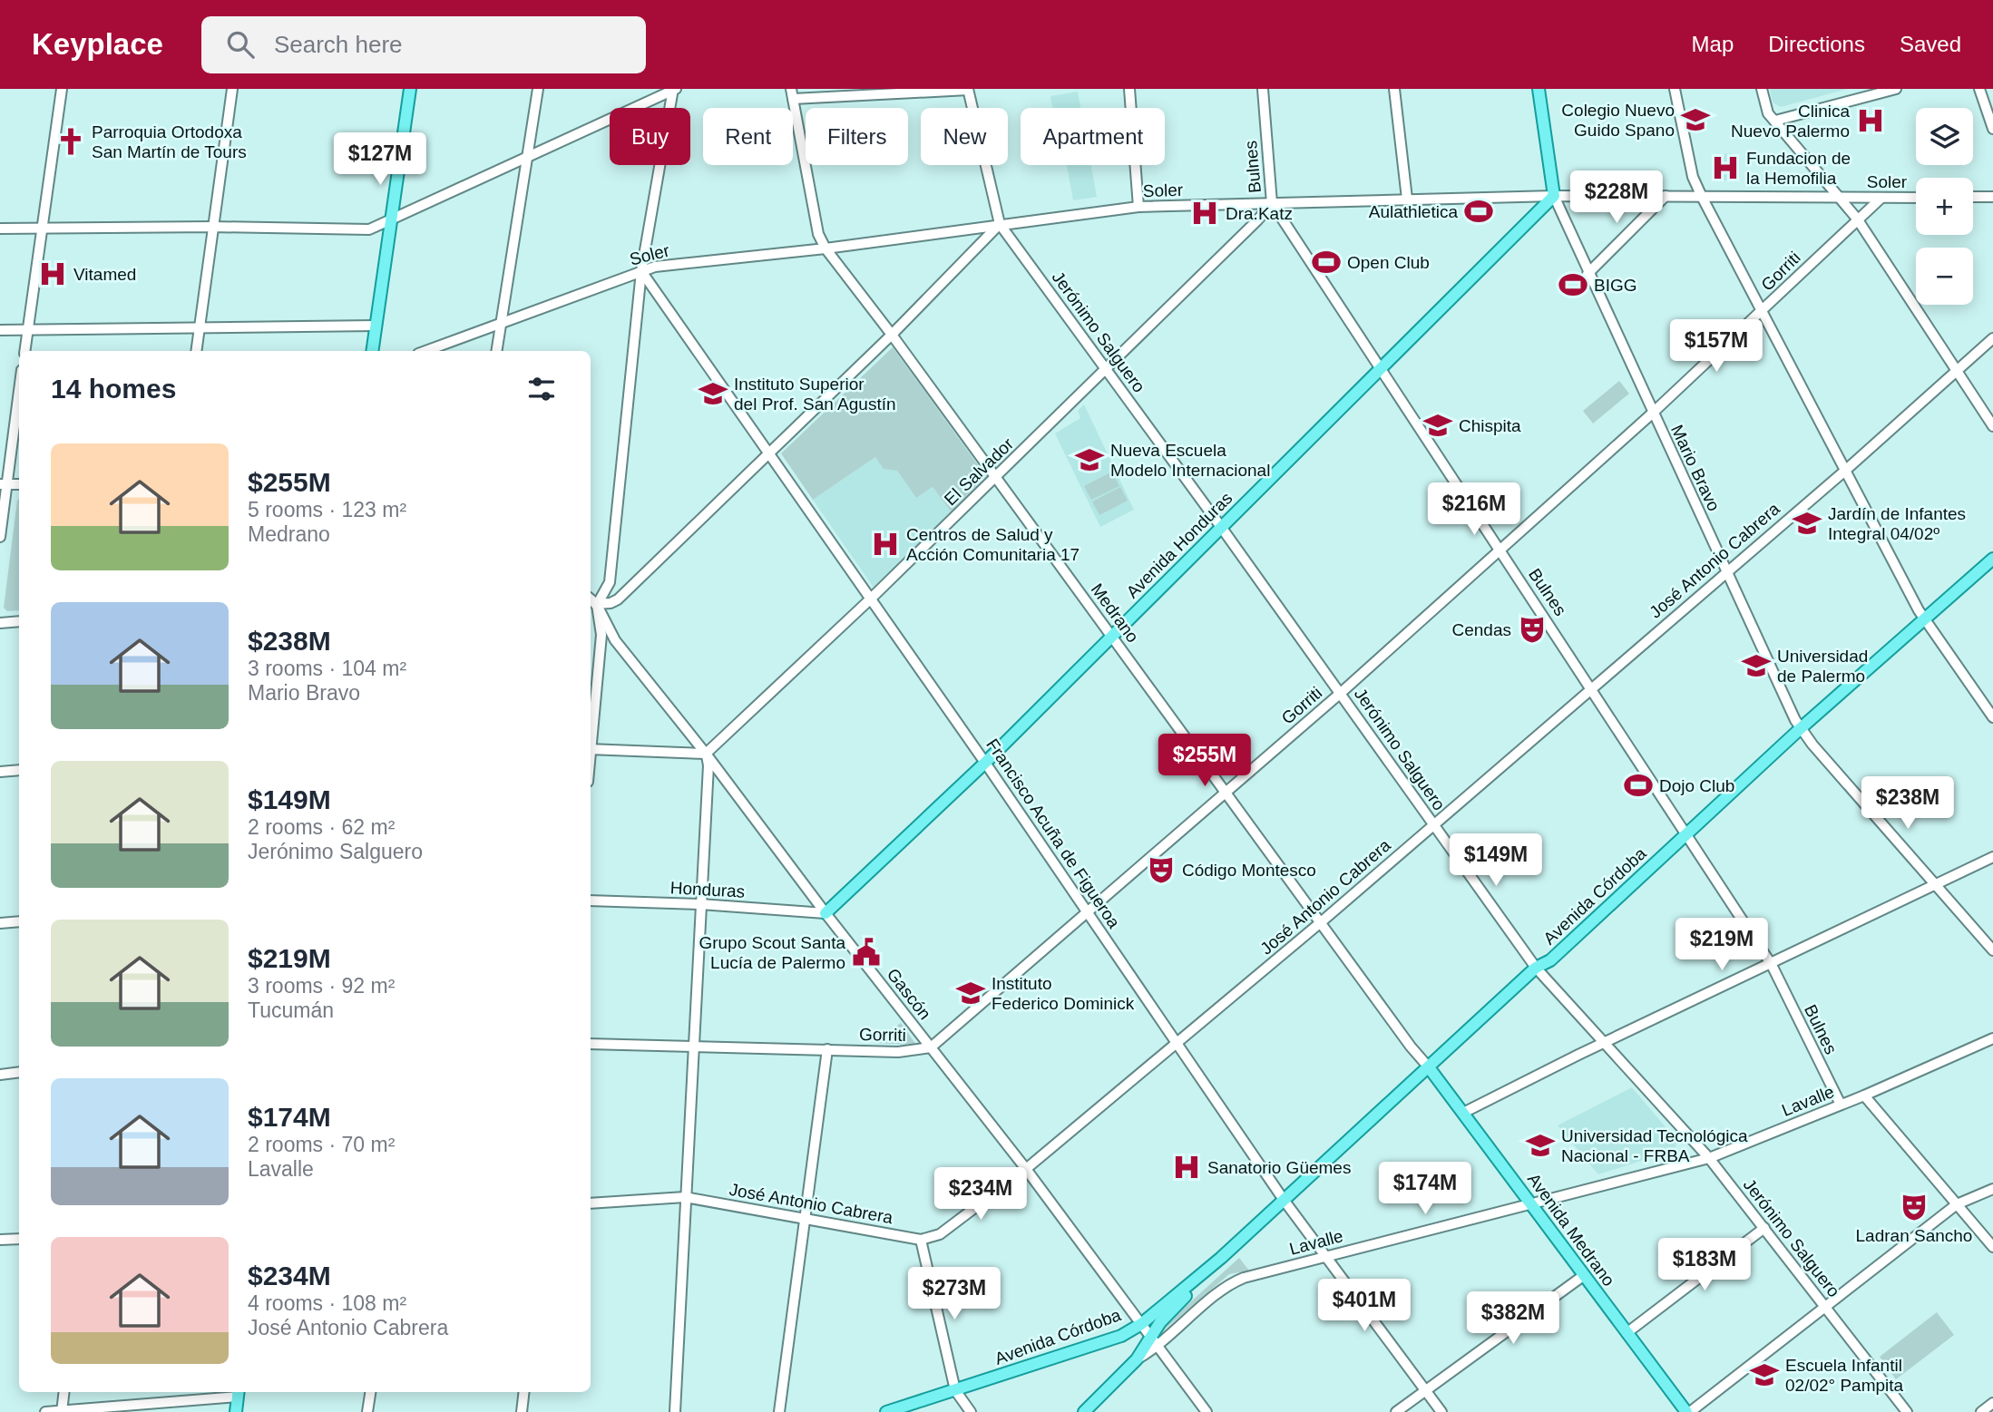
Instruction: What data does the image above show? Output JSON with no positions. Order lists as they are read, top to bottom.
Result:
{
  "streets": {
    "main road": ["Avenida Honduras", "Avenida Córdoba", "Avenida Medrano"],
    "street": [
      "Bulnes",
      "Soler",
      "Gorriti",
      "Jerónimo Salguero",
      "Mario Bravo",
      "El Salvador",
      "José Antonio Cabrera",
      "Medrano",
      "Francisco Acuña de Figueroa",
      "Honduras",
      "Gascón",
      "Lavalle"
    ]
  },
  "crossings": [
    ["Bulnes", "Soler"],
    ["Bulnes", "Gorriti"],
    ["Bulnes", "El Salvador"],
    ["Bulnes", "Avenida Honduras"],
    ["Bulnes", "José Antonio Cabrera"],
    ["Bulnes", "Avenida Córdoba"],
    ["Bulnes", "Lavalle"],
    ["Soler", "Gorriti"],
    ["Soler", "Jerónimo Salguero"],
    ["Soler", "Mario Bravo"],
    ["Soler", "El Salvador"],
    ["Soler", "Avenida Honduras"],
    ["Soler", "Medrano"],
    ["Soler", "Francisco Acuña de Figueroa"],
    ["Gorriti", "Jerónimo Salguero"],
    ["Gorriti", "Mario Bravo"],
    ["Gorriti", "Medrano"],
    ["Gorriti", "Francisco Acuña de Figueroa"],
    ["Gorriti", "Gascón"],
    ["Jerónimo Salguero", "El Salvador"],
    ["Jerónimo Salguero", "Avenida Honduras"],
    ["Jerónimo Salguero", "José Antonio Cabrera"],
    ["Jerónimo Salguero", "Avenida Córdoba"],
    ["Jerónimo Salguero", "Lavalle"],
    ["Mario Bravo", "Avenida Honduras"],
    ["Mario Bravo", "José Antonio Cabrera"],
    ["Mario Bravo", "Avenida Córdoba"],
    ["El Salvador", "Medrano"],
    ["El Salvador", "Francisco Acuña de Figueroa"],
    ["El Salvador", "Gascón"],
    ["Avenida Honduras", "Medrano"],
    ["Avenida Honduras", "Francisco Acuña de Figueroa"],
    ["Avenida Honduras", "Honduras"],
    ["Avenida Honduras", "Gascón"],
    ["José Antonio Cabrera", "Medrano"],
    ["José Antonio Cabrera", "Francisco Acuña de Figueroa"],
    ["José Antonio Cabrera", "Gascón"],
    ["Medrano", "Avenida Córdoba"],
    ["Medrano", "Avenida Medrano"],
    ["Francisco Acuña de Figueroa", "Avenida Córdoba"],
    ["Francisco Acuña de Figueroa", "Lavalle"],
    ["Honduras", "Gascón"],
    ["Avenida Córdoba", "Gascón"],
    ["Avenida Córdoba", "Lavalle"],
    ["Avenida Córdoba", "Avenida Medrano"],
    ["Gascón", "Lavalle"],
    ["Lavalle", "Avenida Medrano"]
  ],
  "places": {
    "school or university": [
      "Colegio Nuevo Guido Spano",
      "Instituto Superior del Prof. San Agustín",
      "Chispita",
      "Nueva Escuela Modelo Internacional",
      "Jardín de Infantes Integral 04/02º",
      "Universidad de Palermo",
      "Instituto Federico Dominick",
      "Universidad Tecnológica Nacional - FRBA",
      "Escuela Infantil 02/02° Pampita"
    ],
    "hospital": [
      "Clinica Nuevo Palermo",
      "Fundacion de la Hemofilia",
      "Dra.Katz",
      "Vitamed",
      "Centros de Salud y Acción Comunitaria 17",
      "Sanatorio Güemes"
    ],
    "church": ["Parroquia Ortodoxa San Martín de Tours"],
    "sports": [
      "Aulathletica",
      "Open Club",
      "BIGG",
      "Dojo Club"
    ],
    "theatre": ["Cendas", "Código Montesco", "Ladran Sancho"],
    "public building": ["Grupo Scout Santa Lucía de Palermo"]
  },
  "page": {
    "header": "Keyplace",
    "search": "Search here",
    "nav": ["Map", "Directions", "Saved"],
    "map_buttons": ["+", "−"],
    "chip": [
      "Buy",
      "Rent",
      "Filters",
      "New",
      "Apartment"
    ],
    "price": [
      "$127M",
      "$228M",
      "$157M",
      "$216M",
      "$255M",
      "$238M",
      "$149M",
      "$219M",
      "$174M",
      "$234M",
      "$183M",
      "$273M",
      "$401M",
      "$382M"
    ],
    "heading": "14 homes",
    "list": [
      {
        "name": "$255M",
        "note": "5 rooms · 123 m² · Medrano"
      },
      {
        "name": "$238M",
        "note": "3 rooms · 104 m² · Mario Bravo"
      },
      {
        "name": "$149M",
        "note": "2 rooms · 62 m² · Jerónimo Salguero"
      },
      {
        "name": "$219M",
        "note": "3 rooms · 92 m² · Tucumán"
      },
      {
        "name": "$174M",
        "note": "2 rooms · 70 m² · Lavalle"
      },
      {
        "name": "$234M",
        "note": "4 rooms · 108 m² · José Antonio Cabrera"
      }
    ]
  }
}
